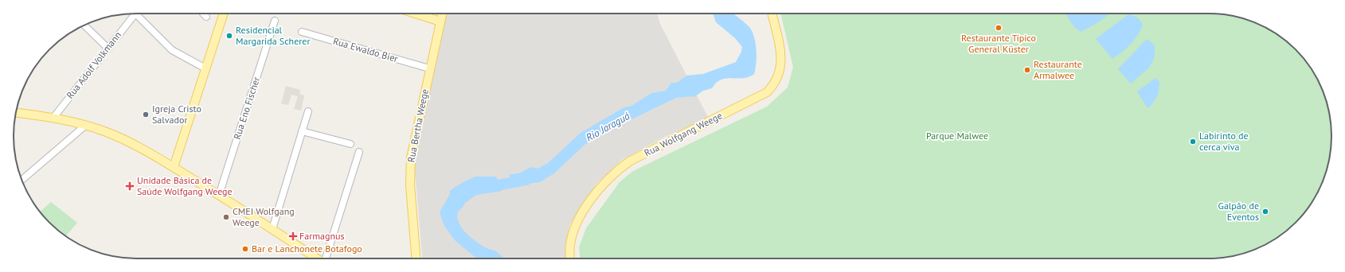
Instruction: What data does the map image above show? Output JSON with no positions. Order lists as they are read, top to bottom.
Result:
{
  "streets": {
    "main road": ["Rua Bertha Weege", "Rua Wolfgang Weege"],
    "street": ["Rua Ewaldo Bier", "Rua Adolf Volkmann", "Rua Eno Fischer"]
  },
  "crossings": [
    ["Rua Ewaldo Bier", "Rua Bertha Weege"]
  ],
  "water": ["Rio Jaraguá"],
  "parks": ["Parque Malwee"],
  "places": {
    "other": [
      "Restaurante Típico General Küster",
      "Residencial Margarida Scherer",
      "Restaurante Armalwee",
      "Igreja Cristo Salvador",
      "Labirinto de cerca viva",
      "Galpão de Eventos",
      "CMEI Wolfgang Weege",
      "Bar e Lanchonete Botafogo"
    ],
    "health": ["Unidade Básica de Saúde Wolfgang Weege", "Farmagnus"]
  }
}
